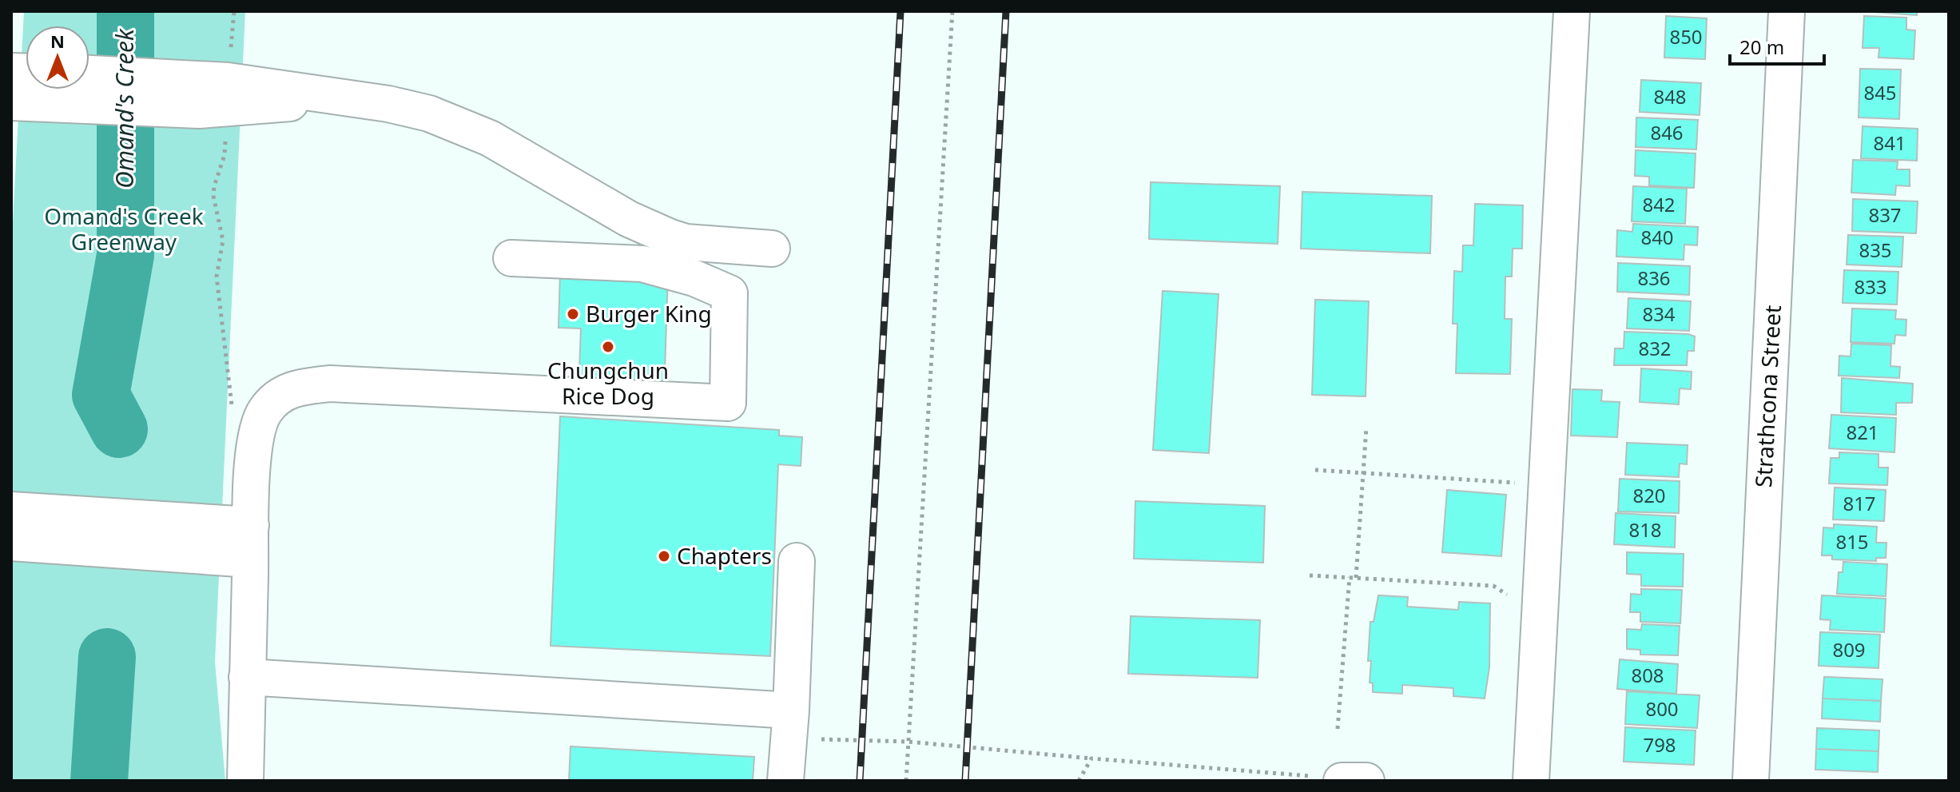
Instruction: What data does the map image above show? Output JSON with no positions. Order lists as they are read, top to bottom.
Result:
{
  "streets": {
    "street": ["Strathcona Street"]
  },
  "water": ["Omand's Creek"],
  "parks": ["Omand's Creek Greenway"],
  "places": ["Burger King", "Chungchun Rice Dog", "Chapters"],
  "house_numbers": [
    "850",
    "845",
    "848",
    "846",
    "841",
    "842",
    "837",
    "840",
    "835",
    "836",
    "833",
    "834",
    "832",
    "821",
    "820",
    "817",
    "818",
    "815",
    "809",
    "808",
    "800",
    "798"
  ],
  "scale_bar": "20 m",
  "north": "top"
}
